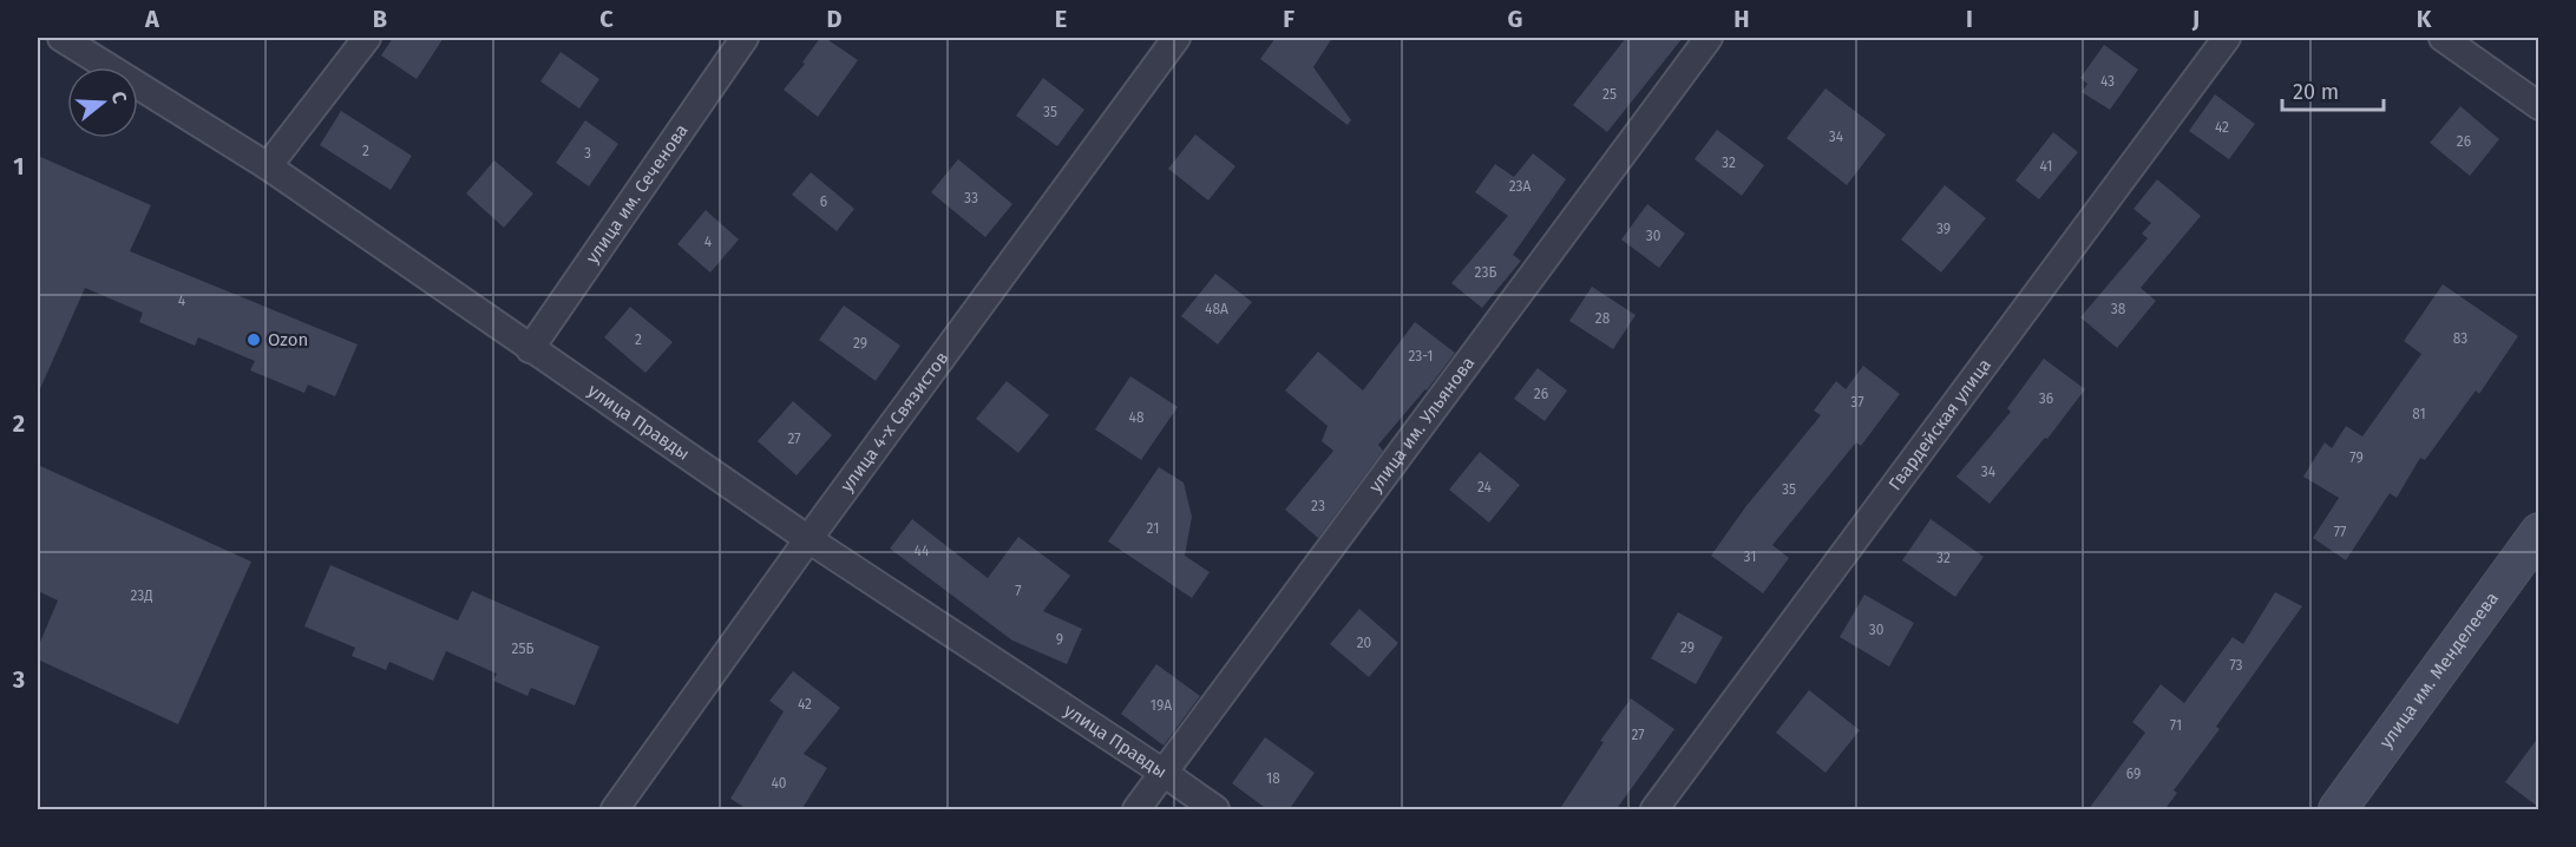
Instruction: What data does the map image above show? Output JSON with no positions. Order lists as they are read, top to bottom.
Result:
{
  "streets": {
    "main road": ["улица им. Менделеева"],
    "street": [
      "улица им. Сеченова",
      "улица 4-х Связистов",
      "улица Правды",
      "улица им. Ульянова",
      "Гвардейская улица"
    ]
  },
  "crossings": [
    ["улица им. Сеченова", "улица Правды"],
    ["улица 4-х Связистов", "улица Правды"],
    ["улица Правды", "улица им. Ульянова"]
  ],
  "places": ["Ozon"],
  "house_numbers": [
    "43",
    "25",
    "35",
    "42",
    "34",
    "26",
    "2",
    "3",
    "32",
    "41",
    "23А",
    "33",
    "6",
    "39",
    "30",
    "4",
    "23Б",
    "4",
    "48А",
    "38",
    "28",
    "83",
    "2",
    "29",
    "23-1",
    "26",
    "36",
    "37",
    "81",
    "48",
    "27",
    "79",
    "34",
    "24",
    "35",
    "23",
    "21",
    "77",
    "44",
    "31",
    "32",
    "7",
    "23Д",
    "30",
    "9",
    "20",
    "29",
    "25Б",
    "73",
    "42",
    "19А",
    "71",
    "27",
    "69",
    "18",
    "40"
  ],
  "scale_bar": "20 m",
  "north": "right",
  "grid": {
    "columns": [
      "A",
      "B",
      "C",
      "D",
      "E",
      "F",
      "G",
      "H",
      "I",
      "J",
      "K"
    ],
    "rows": ["1", "2", "3"]
  }
}
